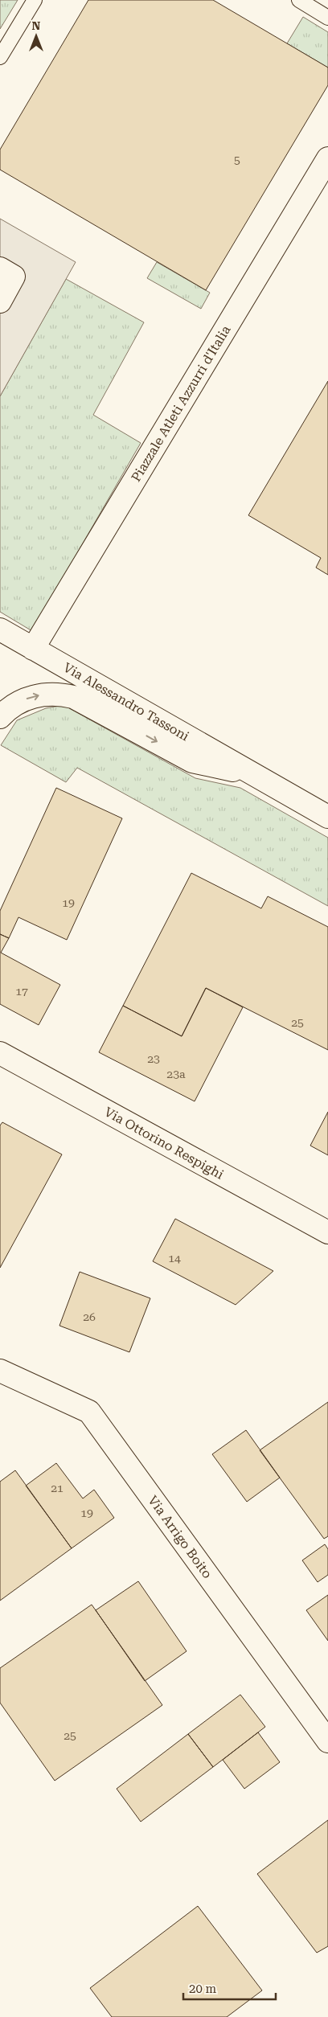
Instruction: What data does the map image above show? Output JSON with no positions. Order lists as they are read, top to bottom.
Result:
{
  "streets": {
    "street": [
      "Piazzale Atleti Azzurri d'Italia",
      "Via Alessandro Tassoni",
      "Via Ottorino Respighi",
      "Via Arrigo Boito"
    ]
  },
  "crossings": [
    ["Piazzale Atleti Azzurri d'Italia", "Via Alessandro Tassoni"]
  ],
  "house_numbers": [
    "5",
    "19",
    "17",
    "25",
    "23",
    "23a",
    "14",
    "26",
    "21",
    "19",
    "25"
  ],
  "scale_bar": "20 m",
  "north": "top"
}
